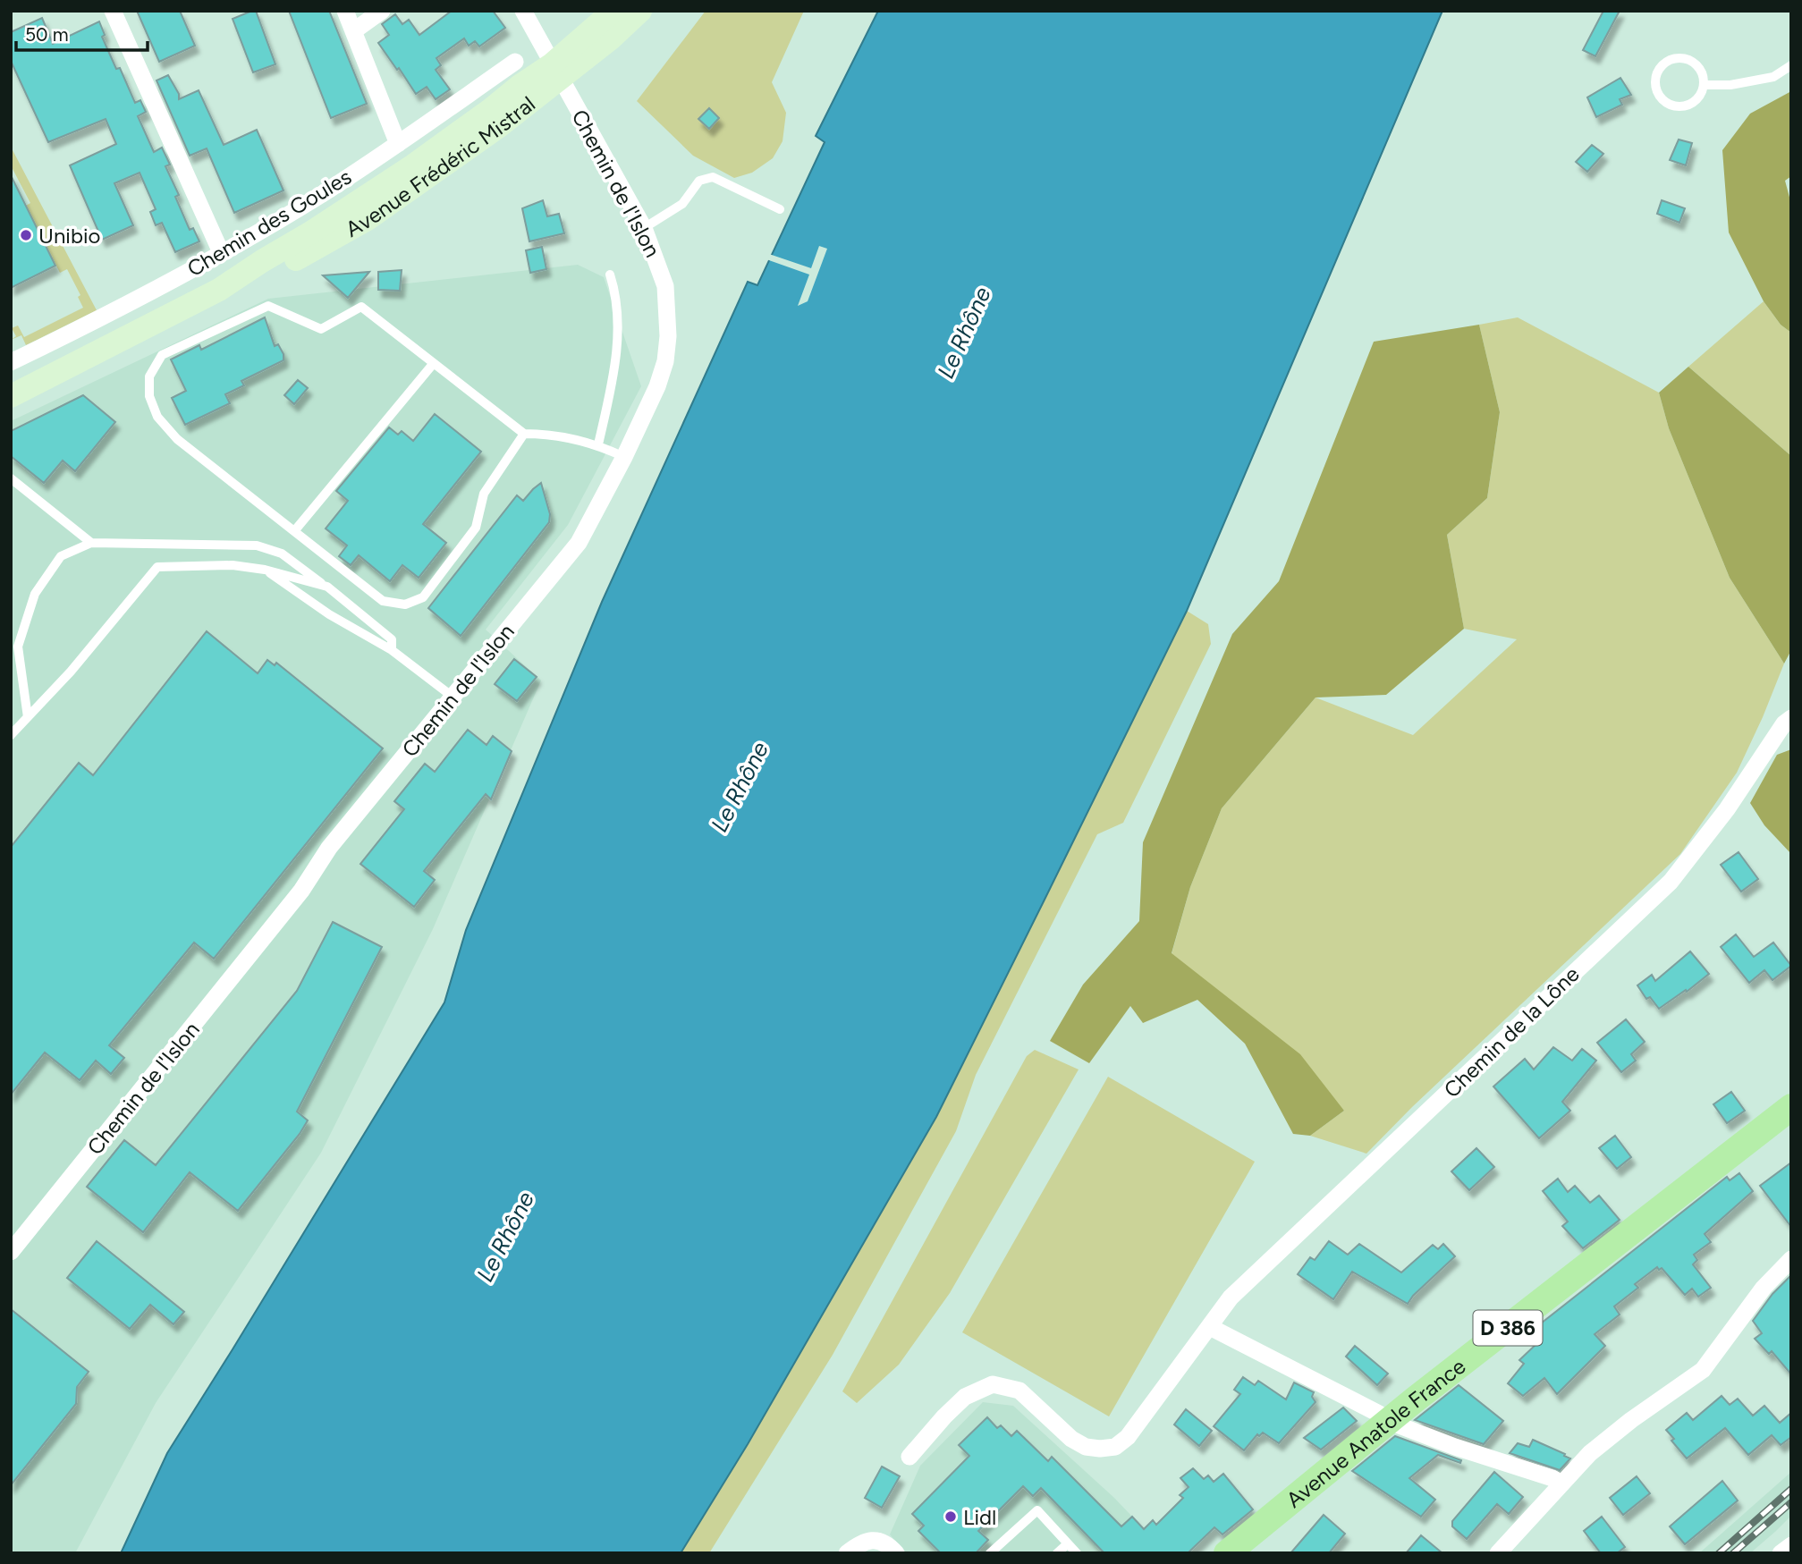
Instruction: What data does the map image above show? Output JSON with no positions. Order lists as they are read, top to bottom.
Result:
{
  "streets": {
    "main road": ["Avenue Frédéric Mistral", "D 386", "Avenue Anatole France"],
    "street": ["Chemin de l'Islon", "Chemin des Goules", "Chemin de la Lône"]
  },
  "crossings": [
    ["Avenue Frédéric Mistral", "Chemin de l'Islon"]
  ],
  "water": ["Le Rhône"],
  "places": ["Unibio", "Lidl"],
  "scale_bar": "50 m"
}
